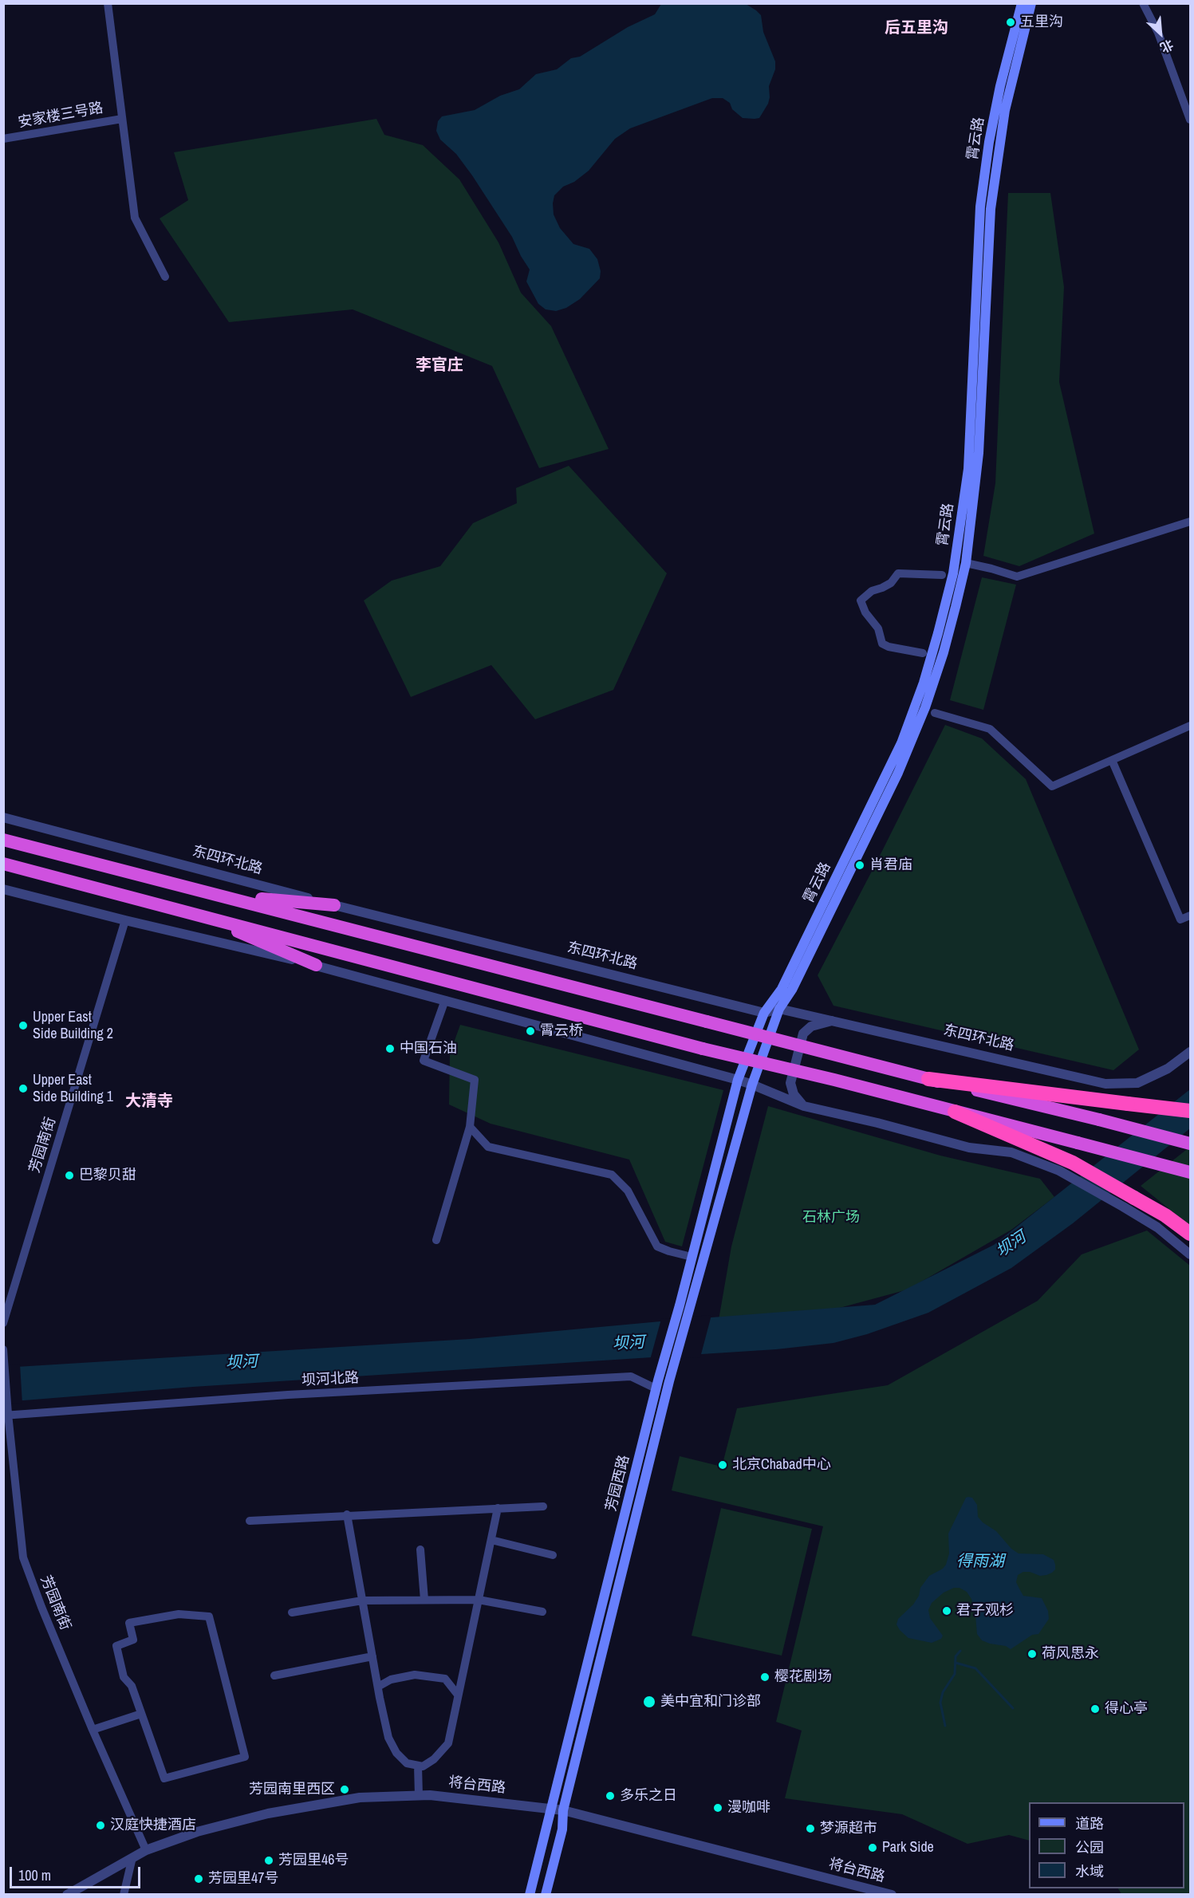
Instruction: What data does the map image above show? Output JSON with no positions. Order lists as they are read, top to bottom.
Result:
{
  "streets": {
    "main road": ["霄云路", "芳园西路"],
    "street": [
      "安家楼三号路",
      "东四环北路",
      "芳园南街",
      "坝河北路",
      "将台西路"
    ]
  },
  "crossings": [
    ["霄云路", "东四环北路"],
    ["霄云路", "芳园西路"],
    ["芳园南街", "坝河北路"],
    ["芳园南街", "将台西路"],
    ["坝河北路", "芳园西路"],
    ["芳园西路", "将台西路"]
  ],
  "districts": ["后五里沟", "李官庄", "大清寺"],
  "water": ["坝河", "得雨湖"],
  "parks": ["石林广场"],
  "places": [
    "五里沟",
    "肖君庙",
    "Upper East Side Building 2",
    "霄云桥",
    "中国石油",
    "Upper East Side Building 1",
    "巴黎贝甜",
    "北京Chabad中心",
    "君子观杉",
    "荷风思永",
    "樱花剧场",
    "美中宜和门诊部",
    "得心亭",
    "芳园南里西区",
    "多乐之日",
    "漫咖啡",
    "汉庭快捷酒店",
    "梦源超市",
    "Park Side",
    "芳园里46号",
    "芳园里47号"
  ],
  "legend": ["道路", "公园", "水域"],
  "scale_bar": "100 m",
  "north": "bottom right"
}
